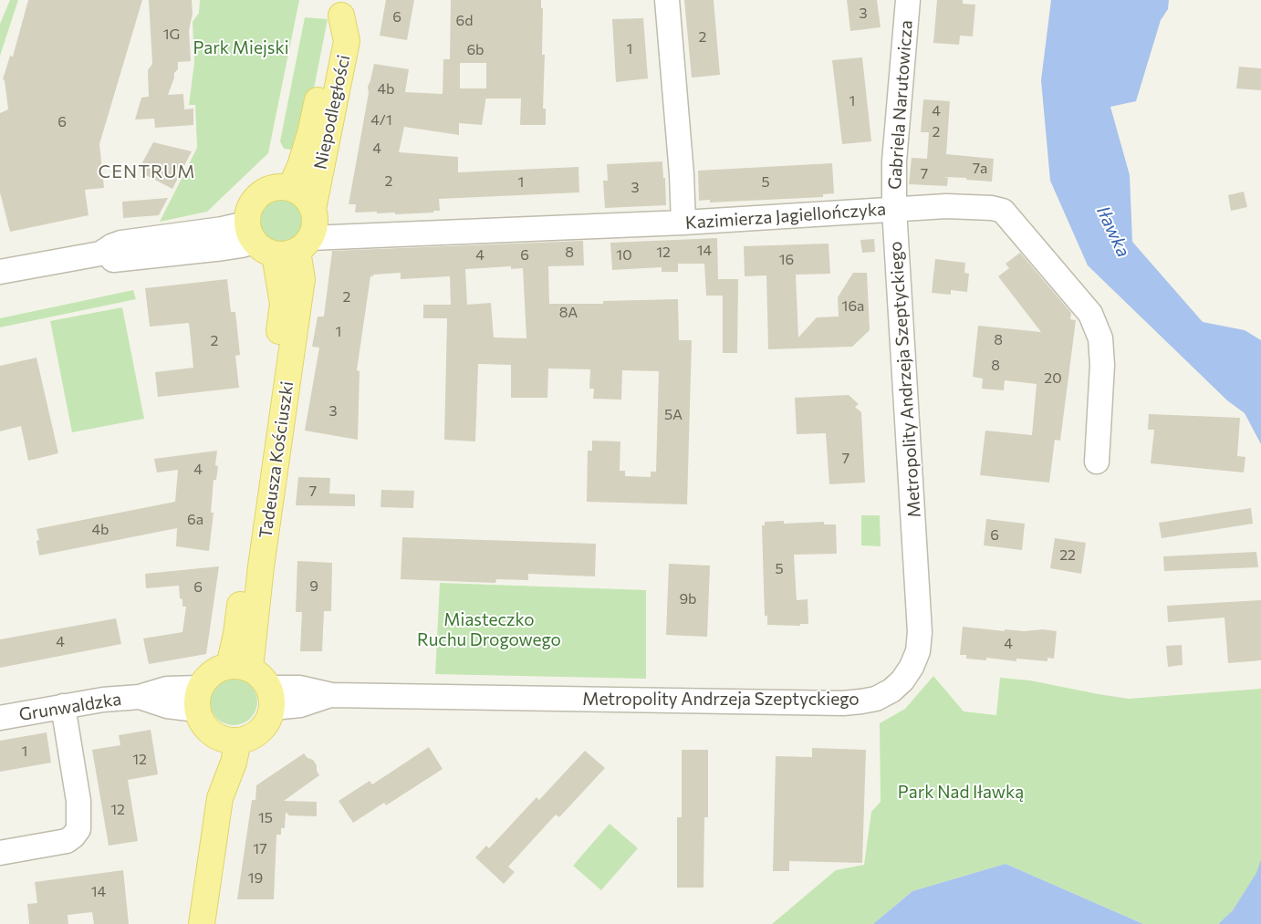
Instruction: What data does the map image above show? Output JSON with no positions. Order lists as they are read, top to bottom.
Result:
{
  "streets": {
    "main road": ["Niepodległości", "Tadeusza Kościuszki"],
    "street": [
      "Gabriela Narutowicza",
      "Kazimierza Jagiellończyka",
      "Metropolity Andrzeja Szeptyckiego",
      "Grunwaldzka"
    ]
  },
  "crossings": [
    ["Gabriela Narutowicza", "Kazimierza Jagiellończyka"],
    ["Gabriela Narutowicza", "Metropolity Andrzeja Szeptyckiego"],
    ["Niepodległości", "Kazimierza Jagiellończyka"],
    ["Niepodległości", "Tadeusza Kościuszki"],
    ["Kazimierza Jagiellończyka", "Metropolity Andrzeja Szeptyckiego"],
    ["Kazimierza Jagiellończyka", "Tadeusza Kościuszki"],
    ["Metropolity Andrzeja Szeptyckiego", "Tadeusza Kościuszki"],
    ["Metropolity Andrzeja Szeptyckiego", "Grunwaldzka"],
    ["Tadeusza Kościuszki", "Grunwaldzka"]
  ],
  "districts": ["CENTRUM"],
  "water": ["Iławka"],
  "parks": ["Park Miejski", "Miasteczko Ruchu Drogowego", "Park Nad Iławką"],
  "house_numbers": [
    "3",
    "6",
    "6d",
    "1G",
    "2",
    "1",
    "6b",
    "4b",
    "1",
    "4",
    "4/1",
    "6",
    "2",
    "4",
    "7a",
    "7",
    "2",
    "1",
    "5",
    "3",
    "14",
    "8",
    "12",
    "4",
    "6",
    "10",
    "16",
    "2",
    "16a",
    "8A",
    "1",
    "8",
    "2",
    "8",
    "20",
    "3",
    "5A",
    "7",
    "4",
    "7",
    "6a",
    "4b",
    "6",
    "22",
    "5",
    "9",
    "6",
    "9b",
    "4",
    "4",
    "1",
    "12",
    "12",
    "15",
    "17",
    "19",
    "14"
  ]
}
